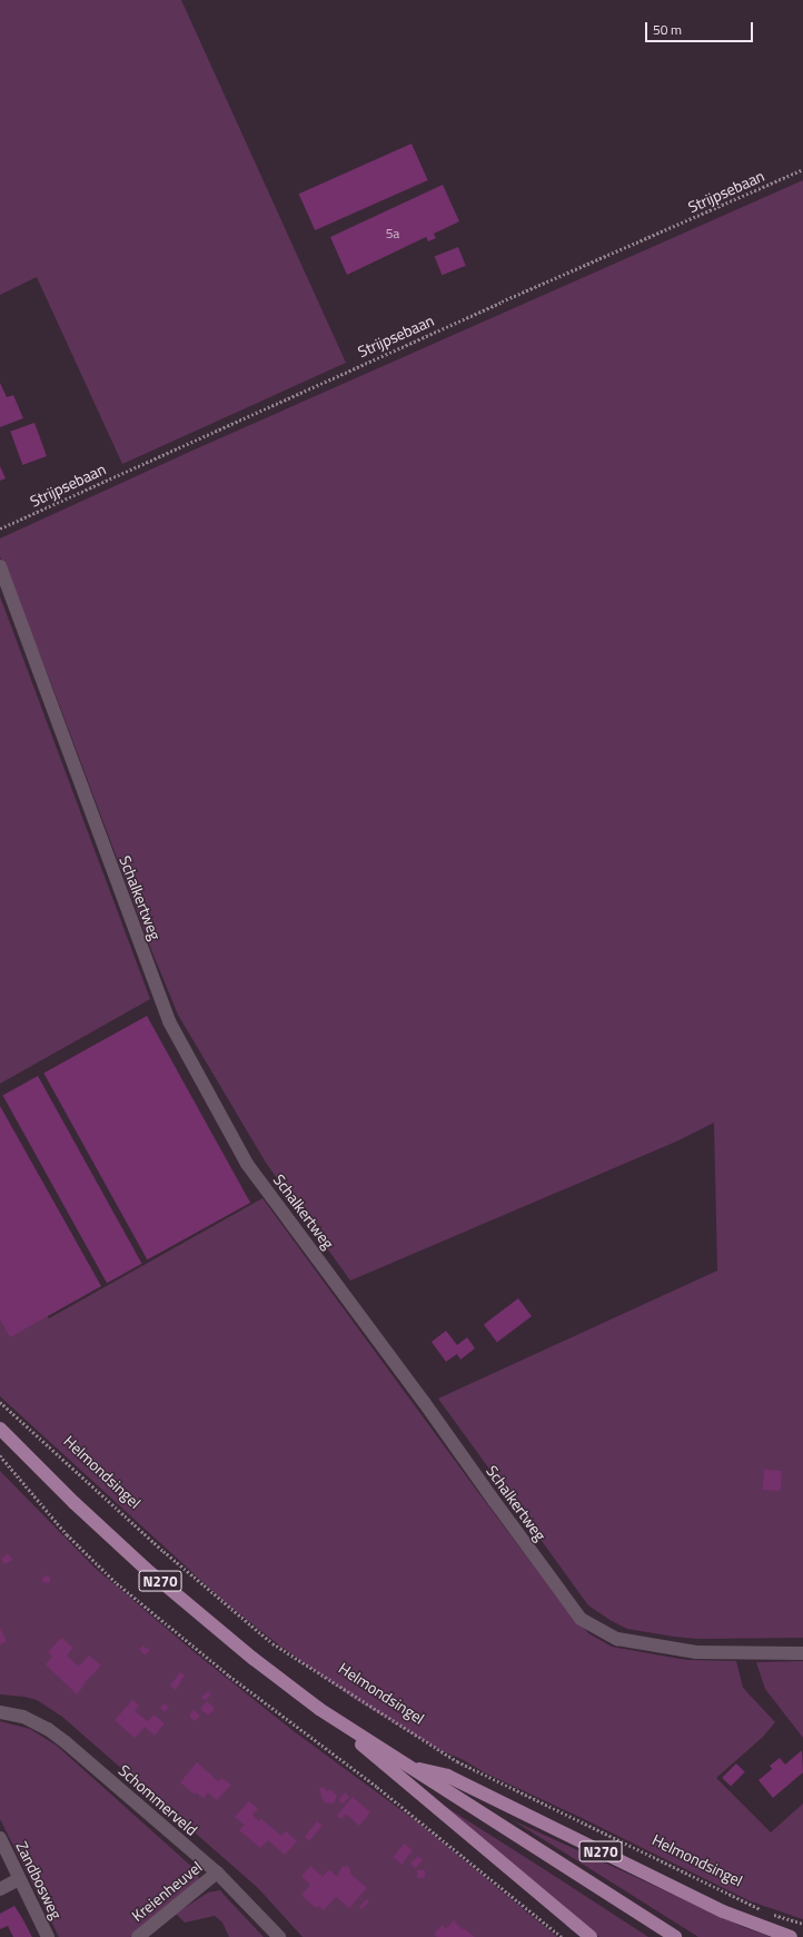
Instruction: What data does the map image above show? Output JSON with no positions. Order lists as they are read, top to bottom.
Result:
{
  "streets": {
    "main road": ["N270"],
    "street": [
      "Schalkertweg",
      "Schommerveld",
      "Zandbosweg",
      "Kreienheuvel"
    ],
    "path": ["Strijpsebaan", "Helmondsingel"]
  },
  "crossings": [
    ["Schommerveld", "Kreienheuvel"]
  ],
  "house_numbers": ["5a"],
  "scale_bar": "50 m"
}
